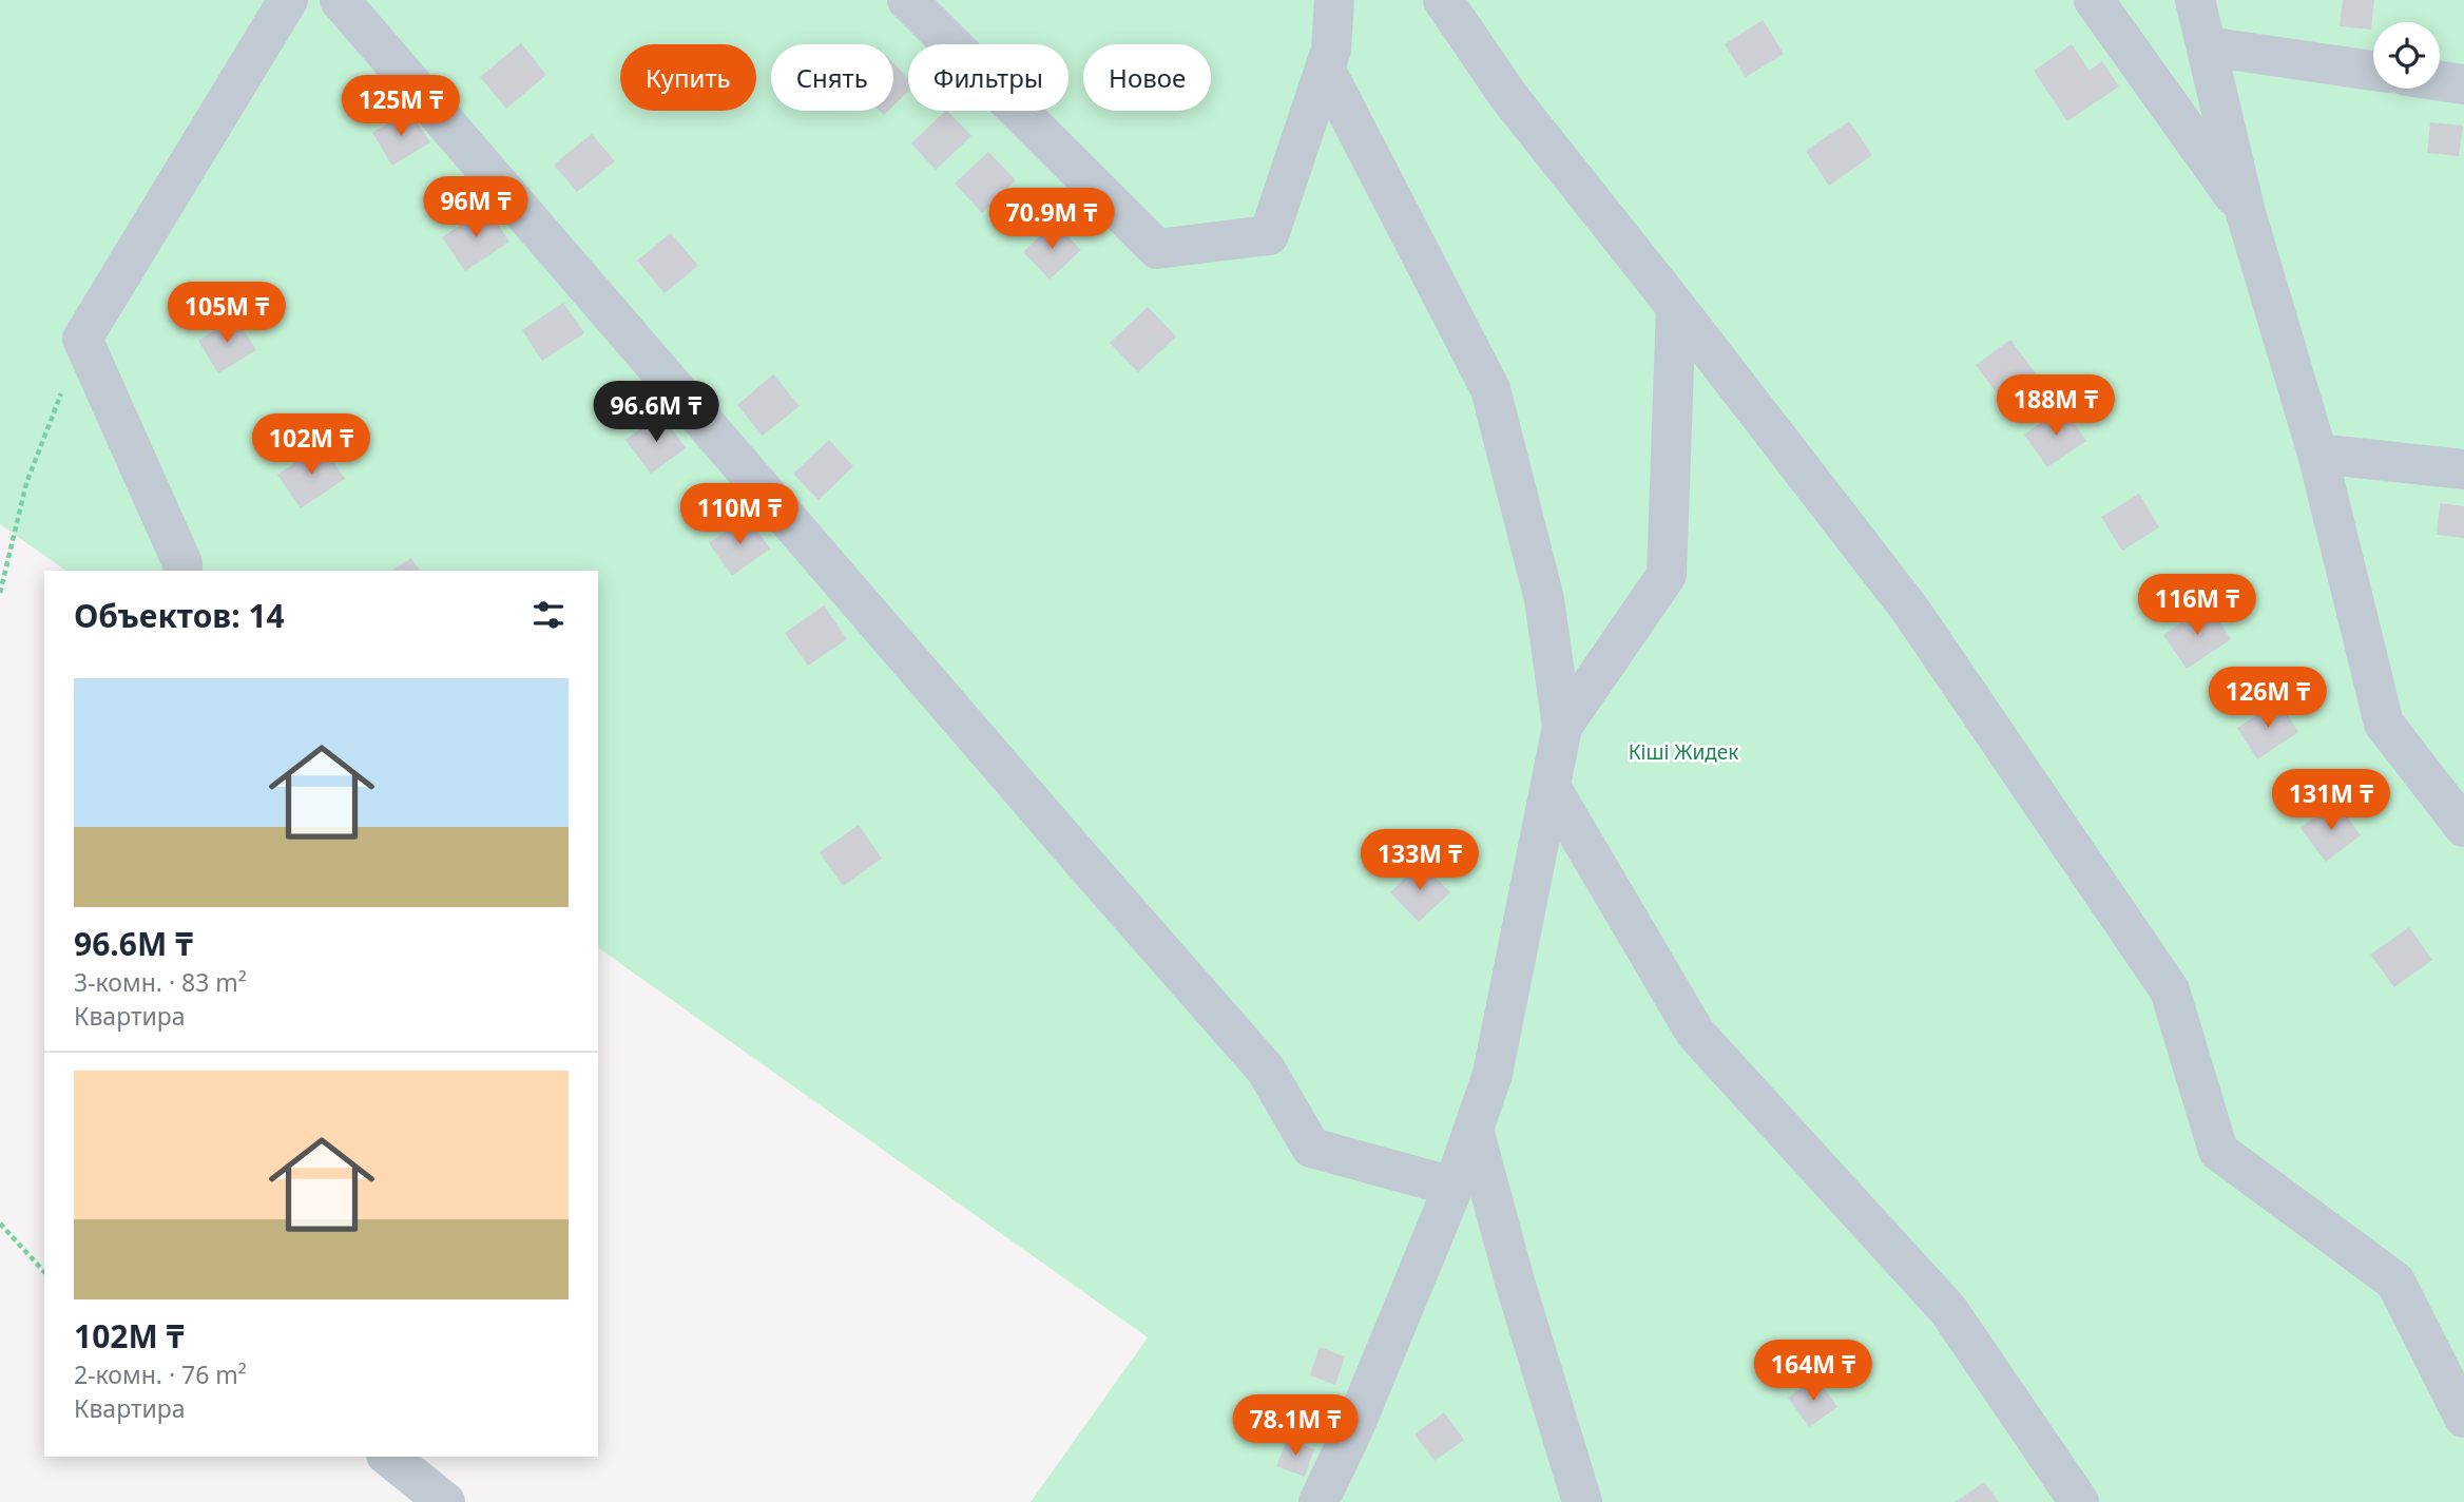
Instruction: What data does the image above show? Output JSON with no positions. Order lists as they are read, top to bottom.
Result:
{
  "parks": ["Кіші Жидек"],
  "page": {
    "chip": [
      "Купить",
      "Снять",
      "Фильтры",
      "Новое"
    ],
    "price": [
      "125M ₸",
      "96M ₸",
      "70.9M ₸",
      "105M ₸",
      "188M ₸",
      "96.6M ₸",
      "102M ₸",
      "110M ₸",
      "116M ₸",
      "126M ₸",
      "131M ₸",
      "133M ₸",
      "164M ₸",
      "78.1M ₸"
    ],
    "heading": "Объектов: 14",
    "list": [
      {
        "name": "96.6M ₸",
        "note": "3-комн. · 83 m² · Квартира"
      },
      {
        "name": "102M ₸",
        "note": "2-комн. · 76 m² · Квартира"
      }
    ]
  }
}
